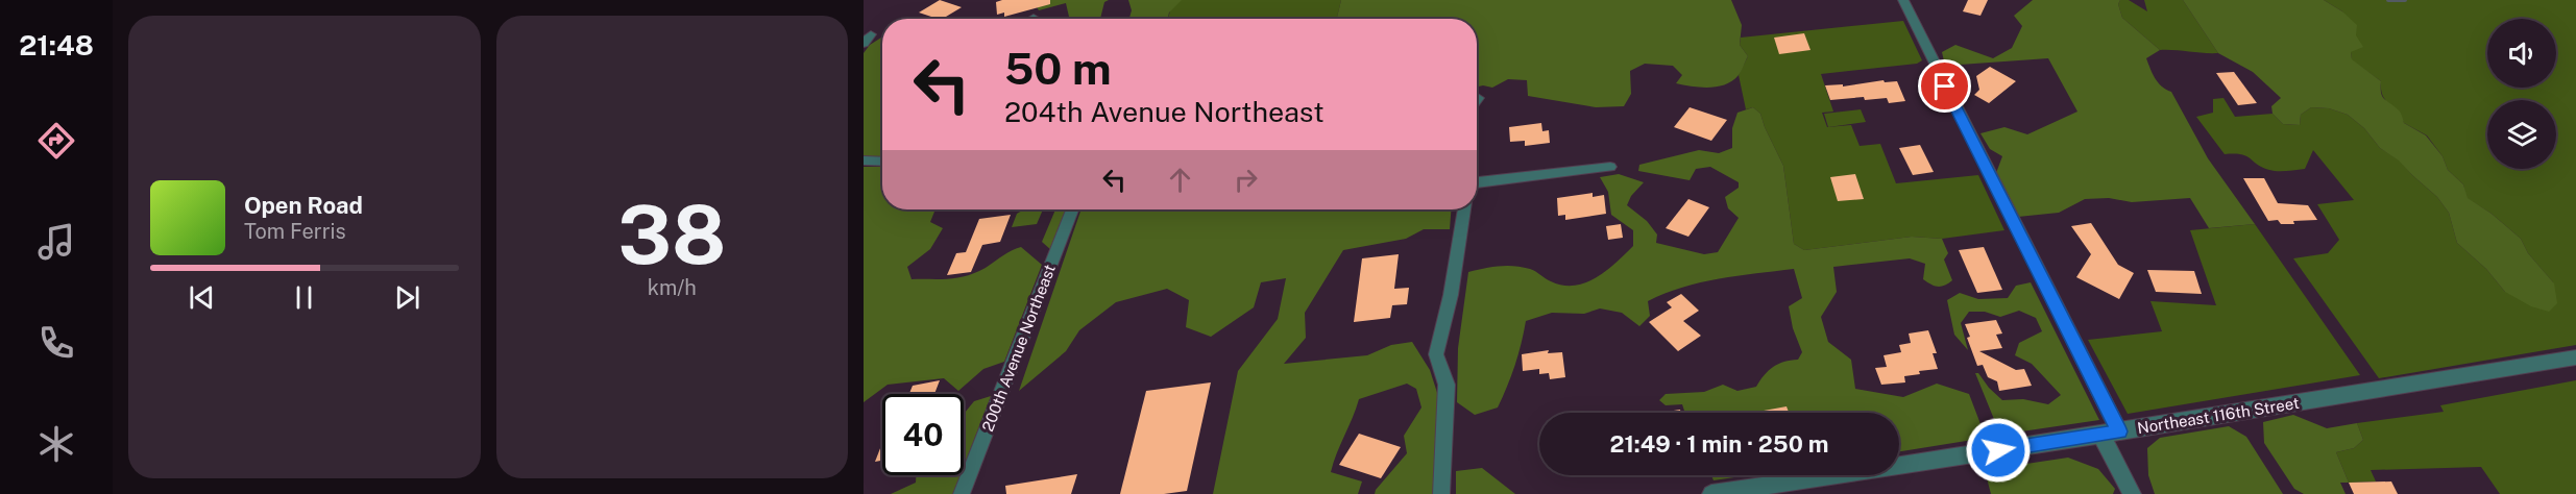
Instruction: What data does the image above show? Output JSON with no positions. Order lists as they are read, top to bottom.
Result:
{
  "streets": {
    "street": ["200th Avenue Northeast", "Northeast 116th Street"]
  },
  "page": {
    "tabs": "21:48",
    "tile": ["38", "km/h"],
    "turn": ["50 m", "204th Avenue Northeast"],
    "song": ["Open Road", "Tom Ferris"],
    "limit": "40",
    "trip": "21:49 · 1 min · 250 m"
  }
}
